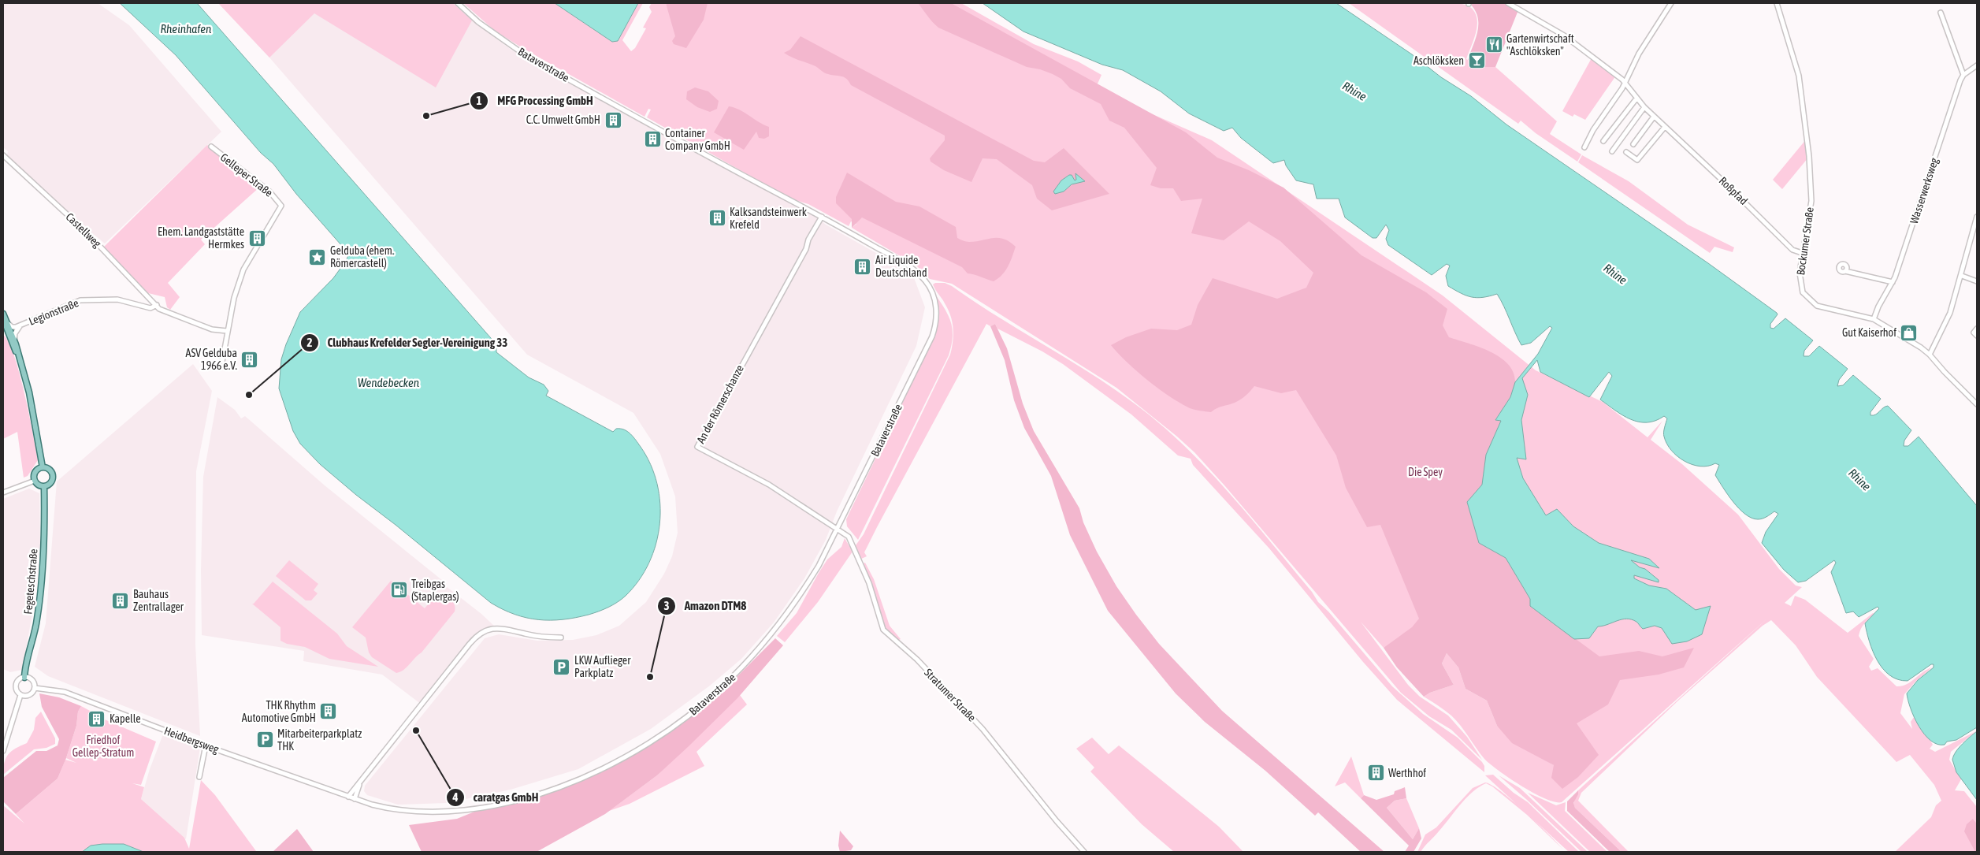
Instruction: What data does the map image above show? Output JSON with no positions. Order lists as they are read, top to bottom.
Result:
{
  "streets": {
    "main road": ["Fegeteschstraße"],
    "street": [
      "Bataverstraße",
      "Gelleper Straße",
      "Roßpfad",
      "Wasserwerksweg",
      "Castellweg",
      "Bockumer Straße",
      "Legionstraße",
      "An der Römerschanze",
      "Stratumer Straße",
      "Heidbergsweg"
    ]
  },
  "crossings": [
    ["Bataverstraße", "An der Römerschanze"],
    ["Bataverstraße", "Stratumer Straße"],
    ["Bataverstraße", "Heidbergsweg"],
    ["Gelleper Straße", "Legionstraße"],
    ["Roßpfad", "Bockumer Straße"],
    ["Wasserwerksweg", "Bockumer Straße"],
    ["Castellweg", "Legionstraße"],
    ["An der Römerschanze", "Stratumer Straße"],
    ["Fegeteschstraße", "Heidbergsweg"]
  ],
  "water": ["Rheinhafen", "Rhine", "Wendebecken"],
  "parks": ["Die Spey", "Friedhof Gellep-Stratum"],
  "places": {
    "restaurant": ["Gartenwirtschaft \"Aschlöksken\""],
    "bar": ["Aschlöksken"],
    "other": [
      "MFG Processing GmbH",
      "Clubhaus Krefelder Segler-Vereinigung 33",
      "Amazon DTM8",
      "caratgas GmbH"
    ],
    "building": [
      "C.C. Umwelt GmbH",
      "Container Company GmbH",
      "Kalksandsteinwerk Krefeld",
      "Ehem. Landgaststätte Hermkes",
      "Air Liquide Deutschland",
      "ASV Gelduba 1966 e.V.",
      "Bauhaus Zentrallager",
      "THK Rhythm Automotive GmbH",
      "Kapelle",
      "Werthhof"
    ],
    "place": ["Gelduba (ehem. Römercastell)"],
    "shop": ["Gut Kaiserhof"],
    "fuel station": ["Treibgas (Staplergas)"],
    "parking": ["LKW Auflieger Parkplatz", "Mitarbeiterparkplatz THK"]
  }
}
